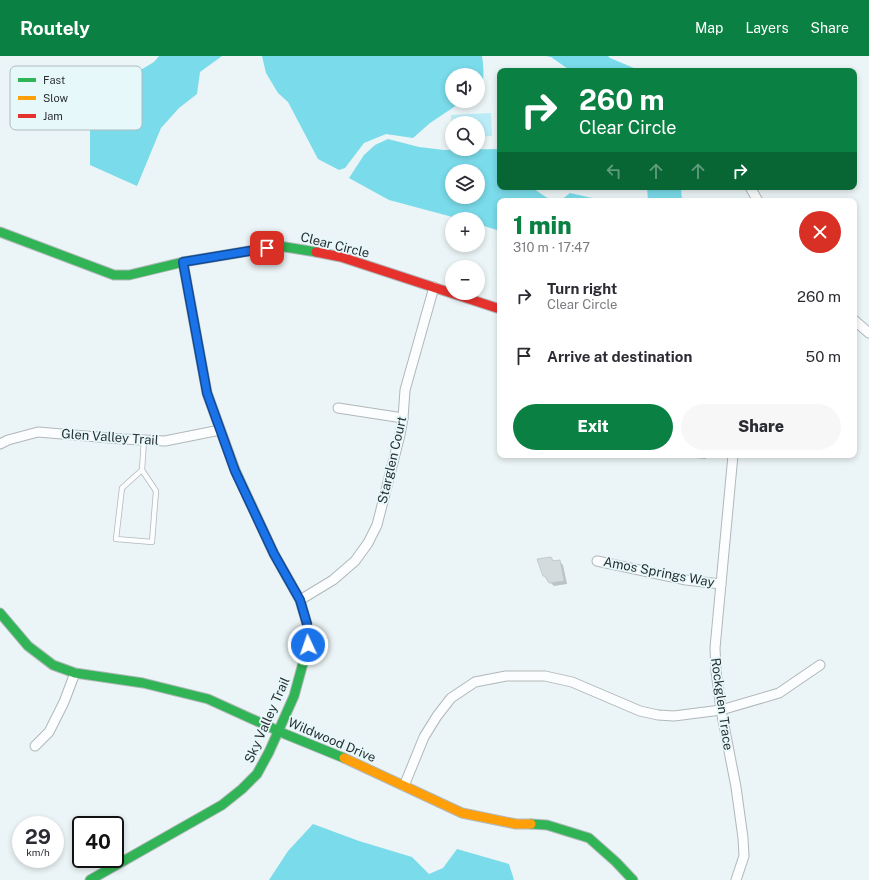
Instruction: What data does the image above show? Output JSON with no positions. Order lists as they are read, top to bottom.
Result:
{
  "streets": {
    "street": [
      "Clear Circle",
      "Glen Valley Trail",
      "Starglen Court",
      "Amos Springs Way",
      "Rockglen Trace",
      "Sky Valley Trail",
      "Wildwood Drive"
    ]
  },
  "crossings": [
    ["Clear Circle", "Starglen Court"],
    ["Clear Circle", "Sky Valley Trail"],
    ["Glen Valley Trail", "Sky Valley Trail"],
    ["Starglen Court", "Sky Valley Trail"],
    ["Amos Springs Way", "Rockglen Trace"],
    ["Sky Valley Trail", "Wildwood Drive"]
  ],
  "legend": ["Fast", "Slow", "Jam"],
  "page": {
    "header": "Routely",
    "nav": ["Map", "Layers", "Share"],
    "map_buttons": ["+", "−"],
    "turn": ["260 m", "Clear Circle"],
    "heading": ["1 min", "310 m · 17:47"],
    "list": [
      {
        "name": "Turn right",
        "note": "Clear Circle",
        "value": "260 m"
      },
      {
        "name": "Arrive at destination",
        "value": "50 m"
      }
    ],
    "buttons": ["Exit", "Share"],
    "speed": "29 km/h",
    "limit": "40"
  }
}
